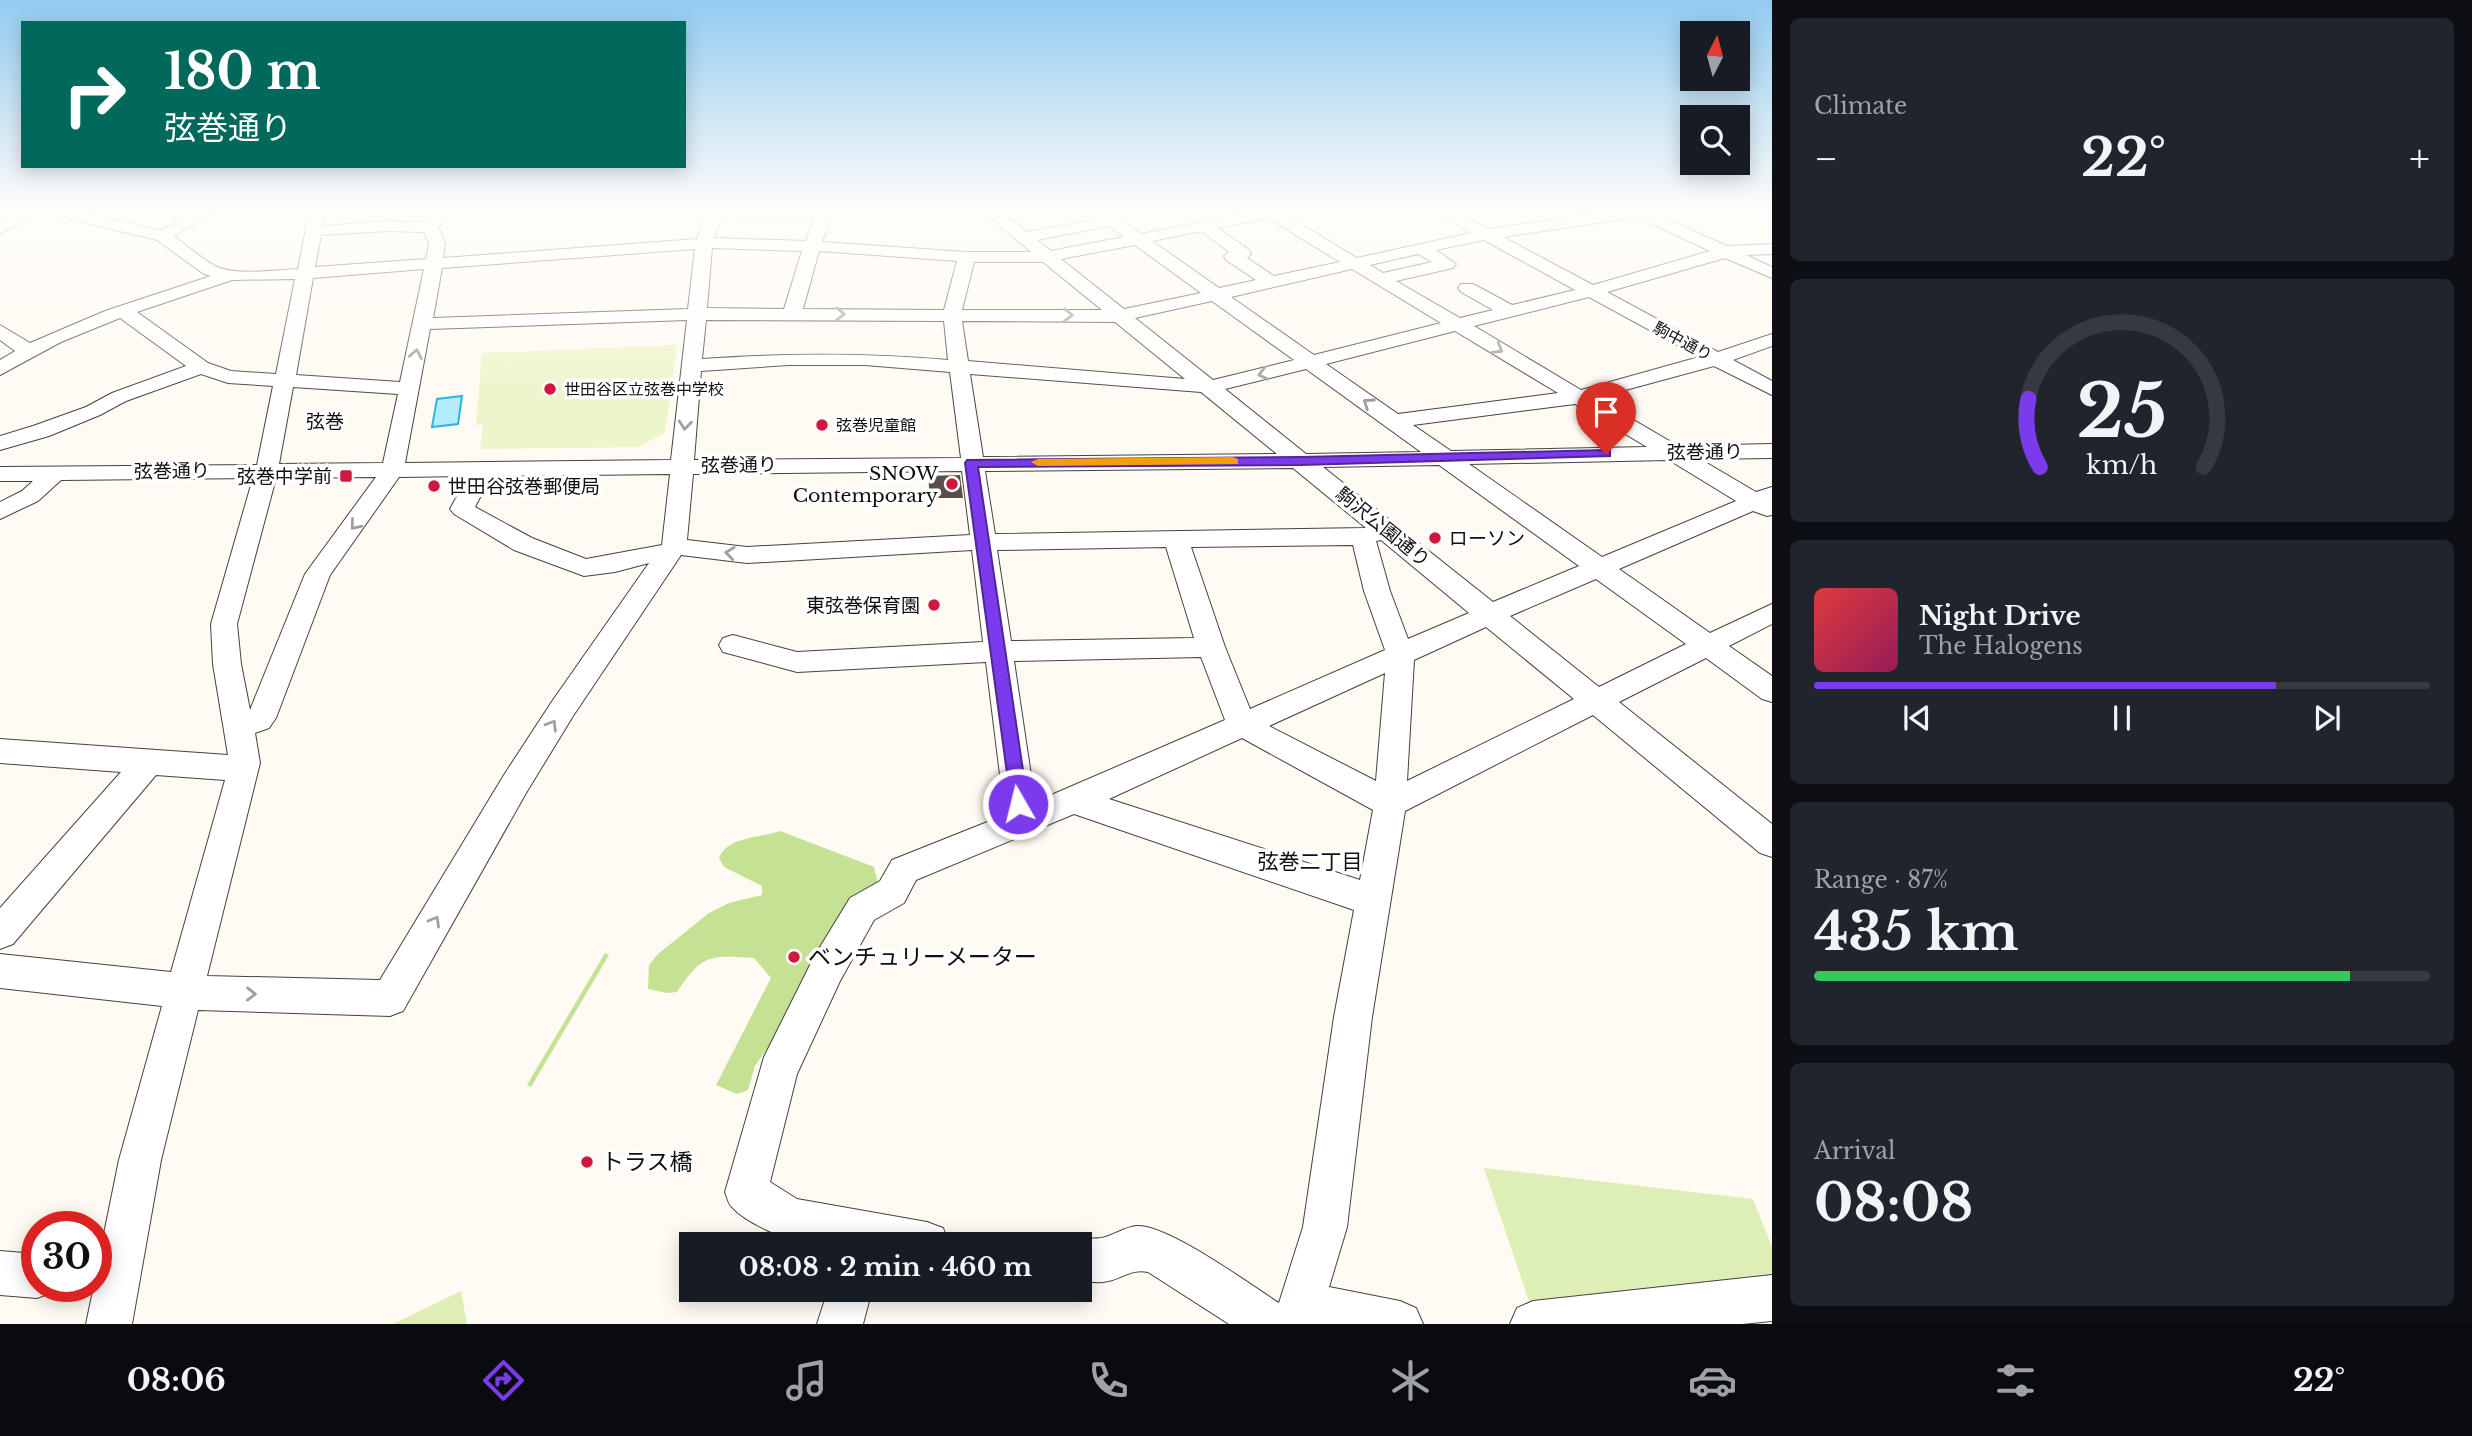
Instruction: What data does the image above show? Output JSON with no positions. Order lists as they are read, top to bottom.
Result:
{
  "streets": {
    "street": ["駒中通り", "弦巻通り", "駒沢公園通り"]
  },
  "crossings": [
    ["弦巻通り", "駒沢公園通り"]
  ],
  "districts": ["弦巻", "弦巻二丁目"],
  "places": {
    "other": [
      "世田谷区立弦巻中学校",
      "弦巻児童館",
      "SNOW Contemporary",
      "世田谷弦巻郵便局",
      "ローソン",
      "東弦巻保育園",
      "ベンチュリーメーター",
      "トラス橋"
    ],
    "transit": ["弦巻中学前"]
  },
  "north": "top",
  "page": {
    "tile": [
      "Climate",
      ["Range · 87%", "435 km"],
      ["Arrival", "08:08"]
    ],
    "turn": ["180 m", "弦巻通り"],
    "heat": ["−", "22°", "+"],
    "song": ["Night Drive", "The Halogens"],
    "limit": "30",
    "trip": "08:08 · 2 min · 460 m",
    "tabs": ["08:06", "22°"],
    "gauge": ["25", "km/h"]
  }
}
